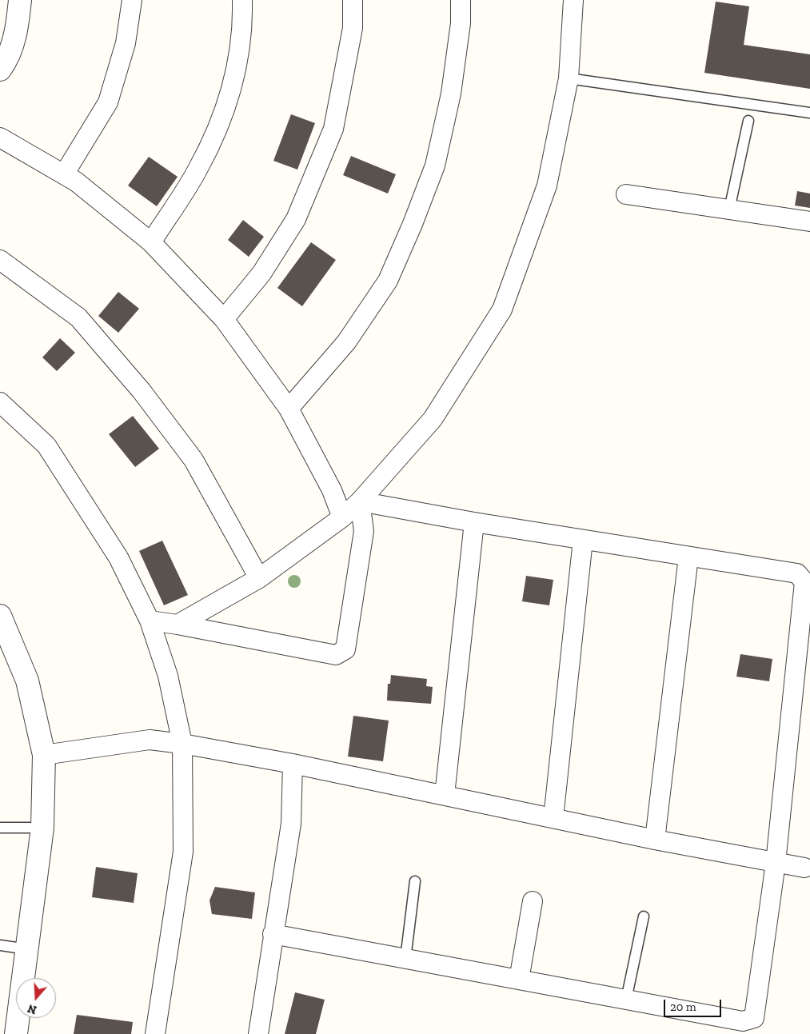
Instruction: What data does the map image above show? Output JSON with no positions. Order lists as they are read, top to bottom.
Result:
{
  "scale_bar": "20 m",
  "north": "bottom"
}
